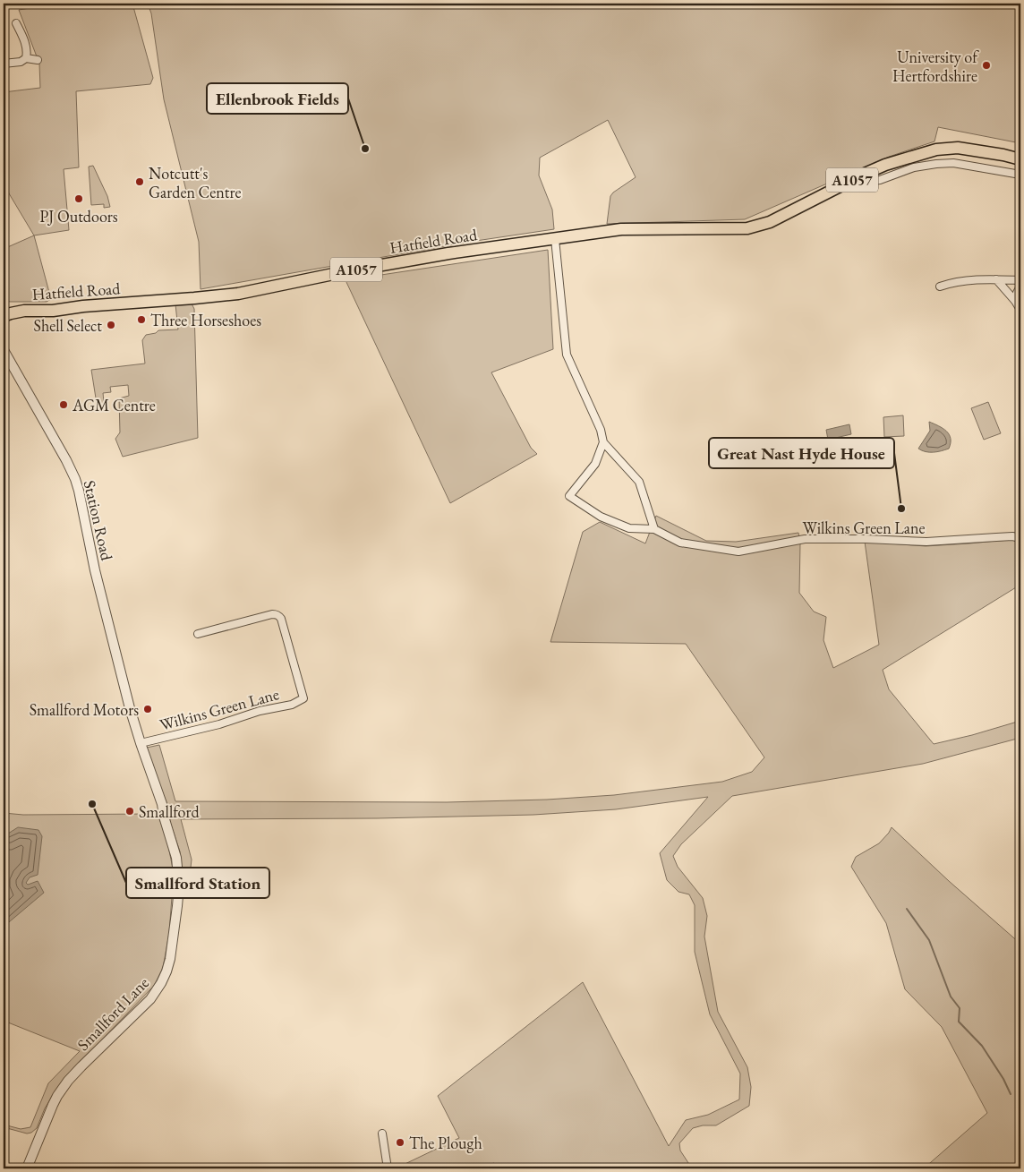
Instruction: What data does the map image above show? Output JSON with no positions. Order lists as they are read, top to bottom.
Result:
{
  "streets": {
    "main road": ["A1057", "Hatfield Road"],
    "street": ["Station Road", "Wilkins Green Lane", "Smallford Lane"]
  },
  "crossings": [
    ["A1057", "Hatfield Road"],
    ["Station Road", "Smallford Lane"],
    ["Wilkins Green Lane", "Smallford Lane"]
  ],
  "places": [
    "University of Hertfordshire",
    "Ellenbrook Fields",
    "Notcutt's Garden Centre",
    "PJ Outdoors",
    "Three Horseshoes",
    "Shell Select",
    "AGM Centre",
    "Great Nast Hyde House",
    "Smallford Motors",
    "Smallford Station",
    "Smallford",
    "The Plough"
  ]
}
